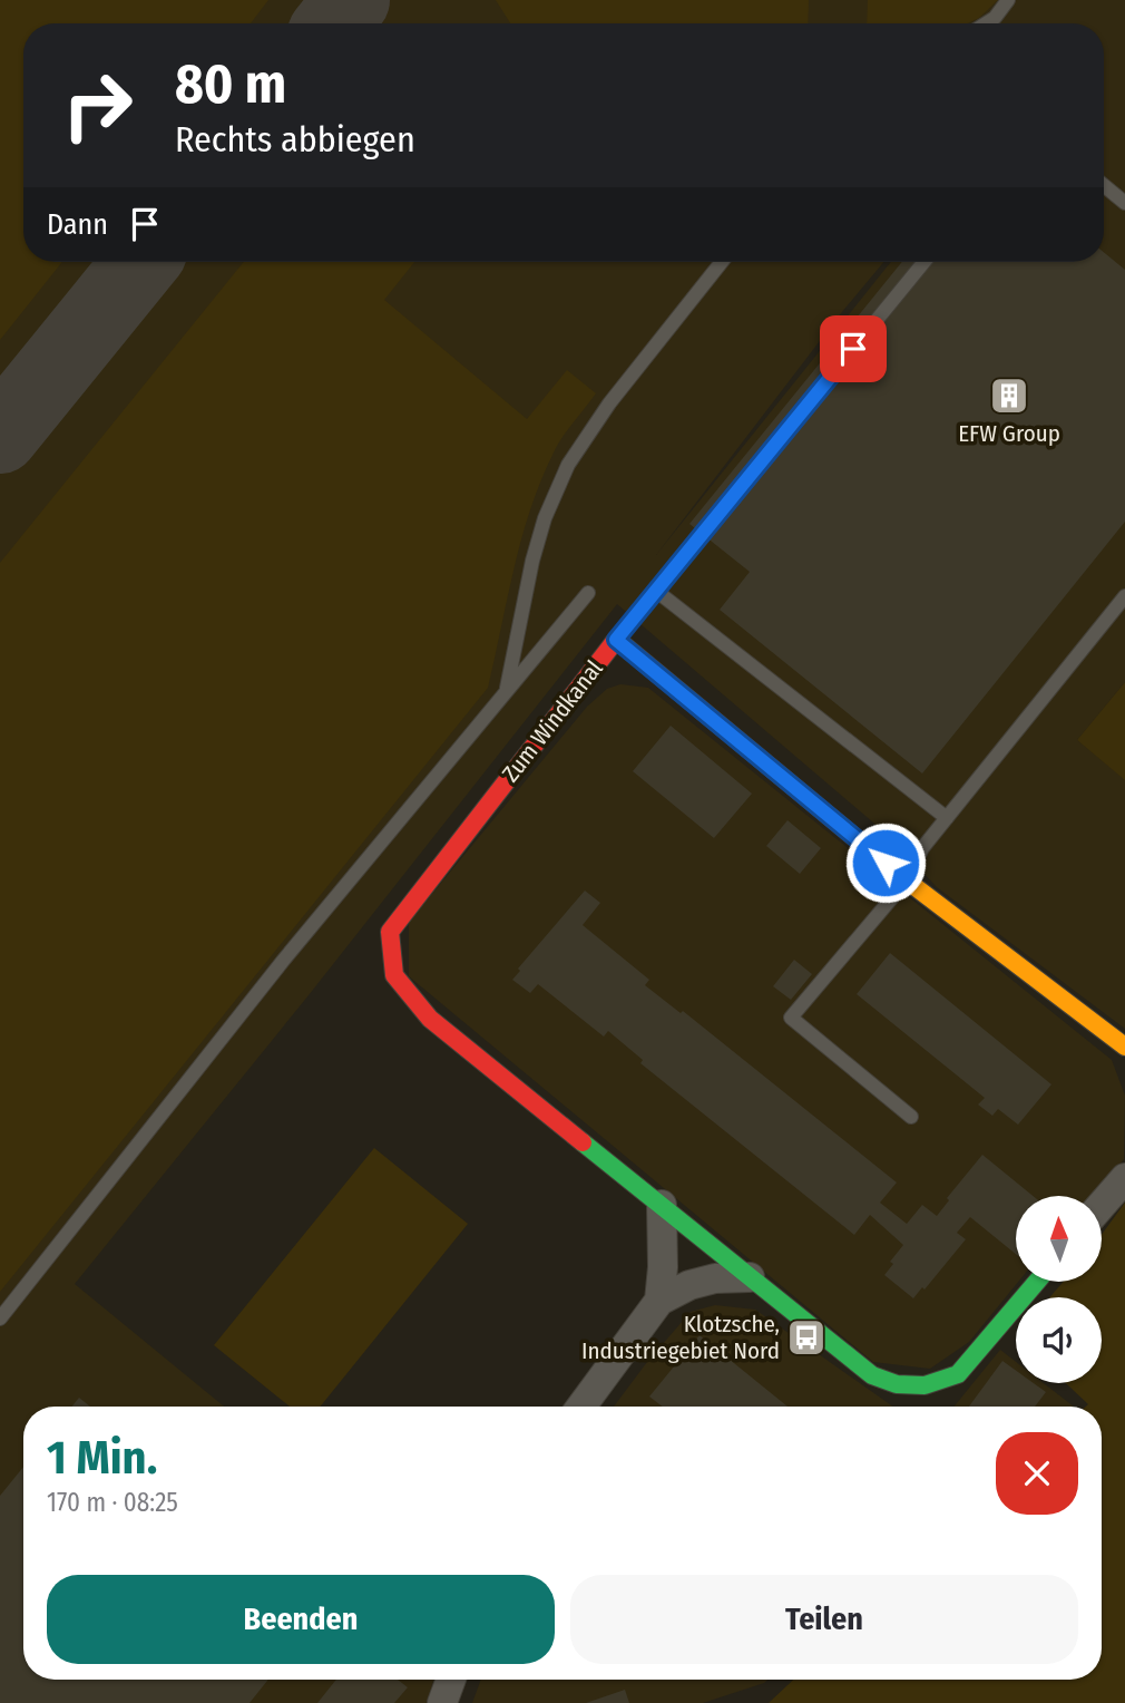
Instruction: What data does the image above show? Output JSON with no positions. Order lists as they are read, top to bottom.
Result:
{
  "streets": {
    "street": ["Zum Windkanal"]
  },
  "places": {
    "building": ["EFW Group"],
    "bus stop": ["Klotzsche, Industriegebiet Nord"]
  },
  "north": "top",
  "page": {
    "turn": ["80 m", "Rechts abbiegen"],
    "then": "Dann",
    "heading": ["1 Min.", "170 m · 08:25"],
    "buttons": ["Beenden", "Teilen"]
  }
}
